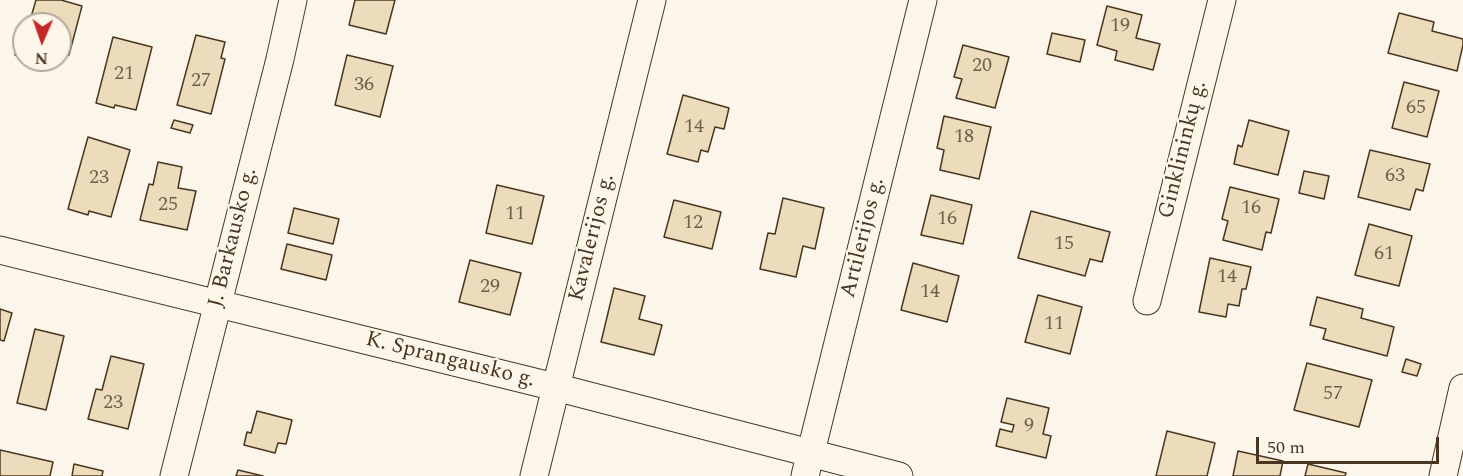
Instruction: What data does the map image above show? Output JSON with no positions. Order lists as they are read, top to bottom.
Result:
{
  "streets": {
    "street": [
      "Ginklininkų g.",
      "J. Barkausko g.",
      "Kavalerijos g.",
      "Artilerijos g.",
      "K. Sprangausko g."
    ]
  },
  "crossings": [
    ["J. Barkausko g.", "K. Sprangausko g."],
    ["Kavalerijos g.", "K. Sprangausko g."],
    ["Artilerijos g.", "K. Sprangausko g."]
  ],
  "house_numbers": [
    "19",
    "20",
    "21",
    "27",
    "36",
    "65",
    "14",
    "18",
    "63",
    "23",
    "25",
    "16",
    "11",
    "16",
    "12",
    "15",
    "61",
    "14",
    "29",
    "14",
    "11",
    "57",
    "23",
    "9"
  ],
  "scale_bar": "50 m",
  "north": "bottom"
}
